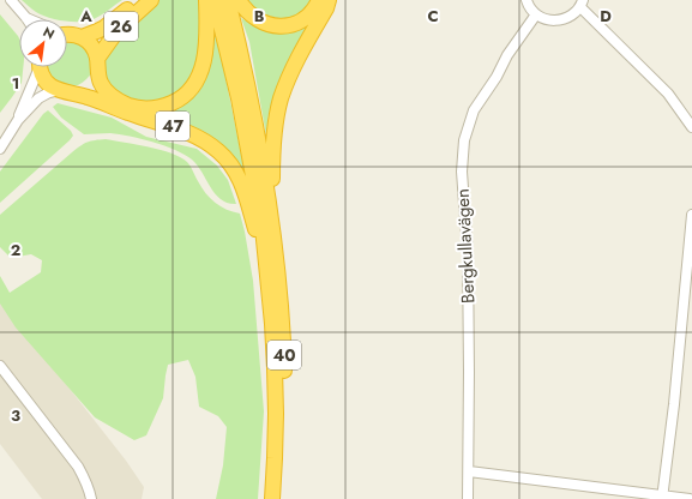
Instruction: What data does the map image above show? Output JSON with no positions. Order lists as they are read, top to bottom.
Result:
{
  "streets": {
    "highway": ["26", "47", "40"],
    "street": ["Bergkullavägen"]
  },
  "crossings": [
    ["47", "40"]
  ],
  "north": "top right",
  "grid": {
    "columns": [
      "A",
      "B",
      "C",
      "D"
    ],
    "rows": ["1", "2", "3"]
  }
}
